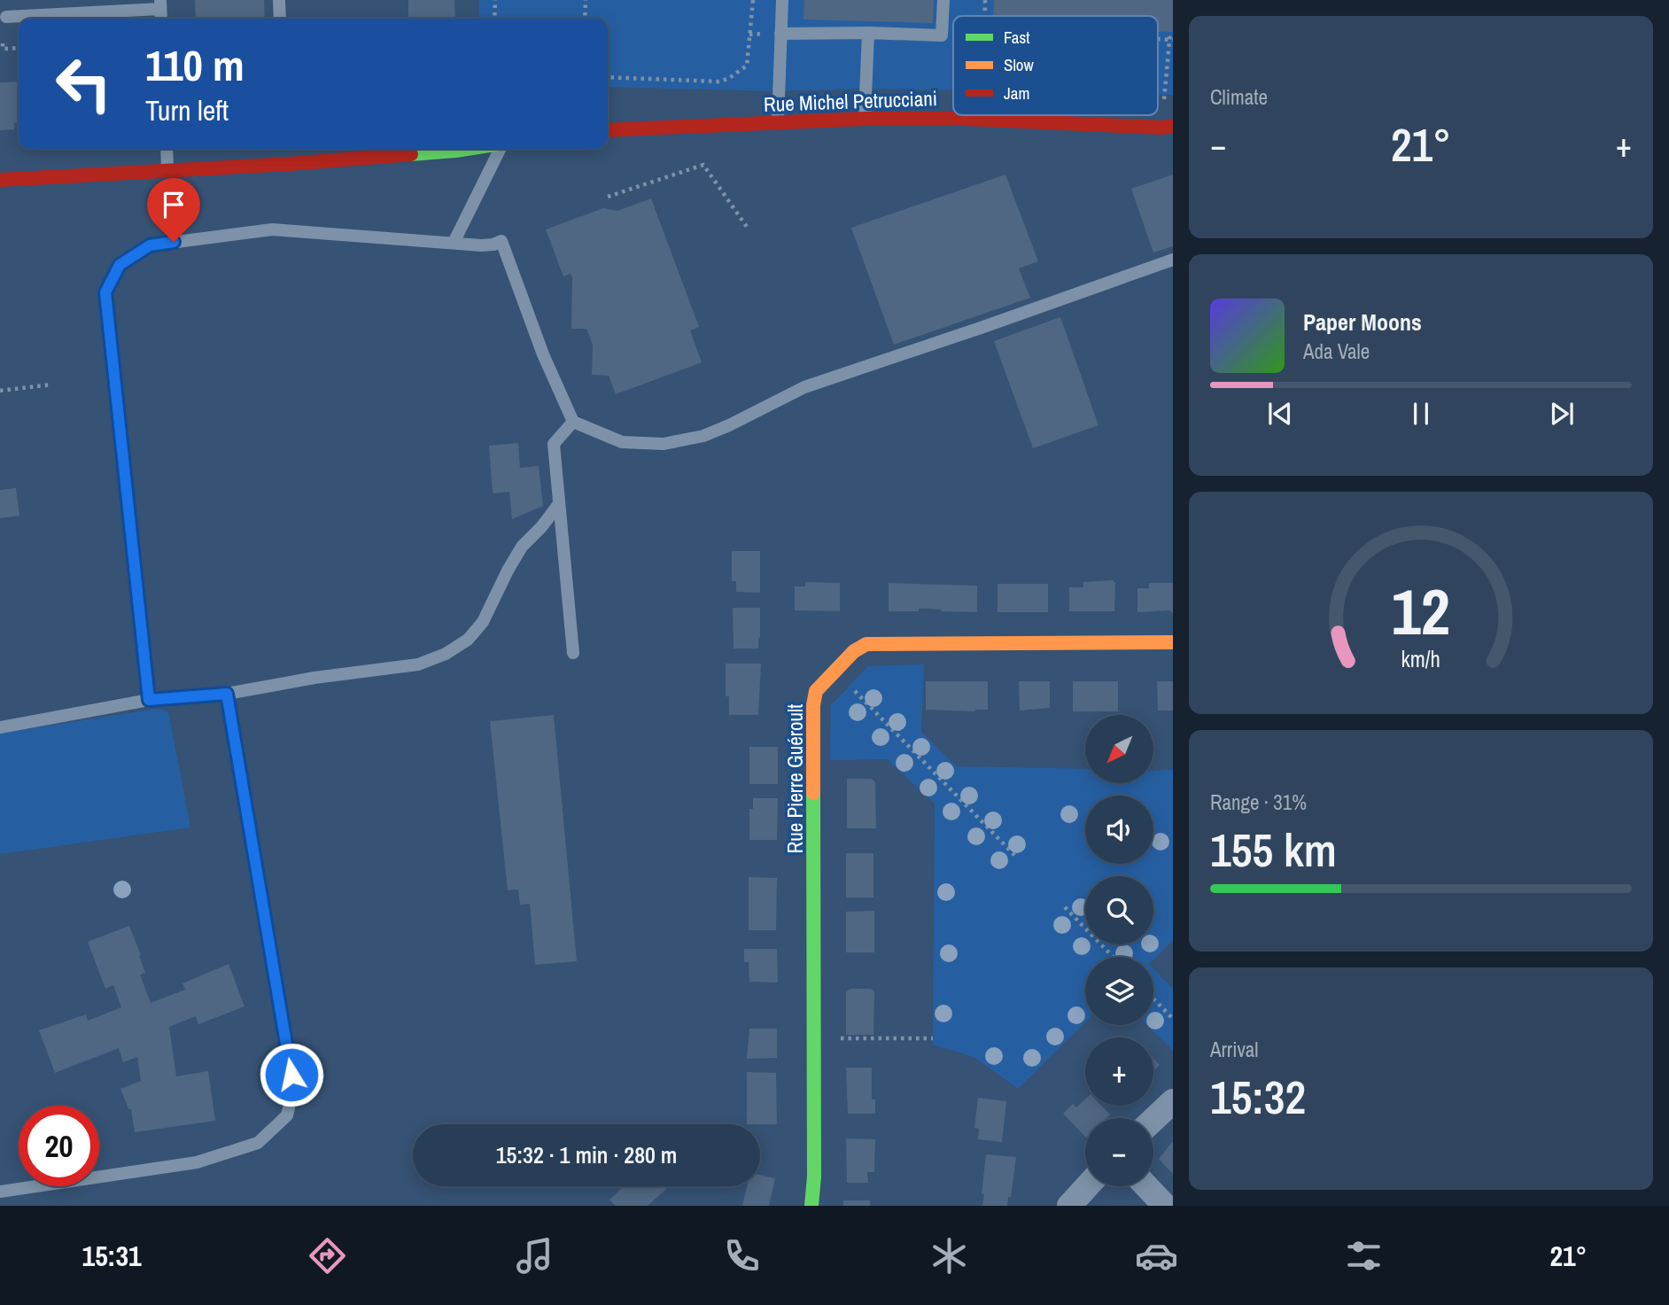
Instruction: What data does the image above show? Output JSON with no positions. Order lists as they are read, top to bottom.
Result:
{
  "streets": {
    "street": ["Rue Michel Petrucciani", "Rue Pierre Guéroult"]
  },
  "legend": ["Fast", "Slow", "Jam"],
  "north": "bottom left",
  "page": {
    "tile": [
      "Climate",
      ["Range · 31%", "155 km"],
      ["Arrival", "15:32"]
    ],
    "turn": ["110 m", "Turn left"],
    "heat": ["−", "21°", "+"],
    "song": ["Paper Moons", "Ada Vale"],
    "map_buttons": ["+", "−"],
    "limit": "20",
    "trip": "15:32 · 1 min · 280 m",
    "tabs": ["15:31", "21°"],
    "gauge": ["12", "km/h"]
  }
}
